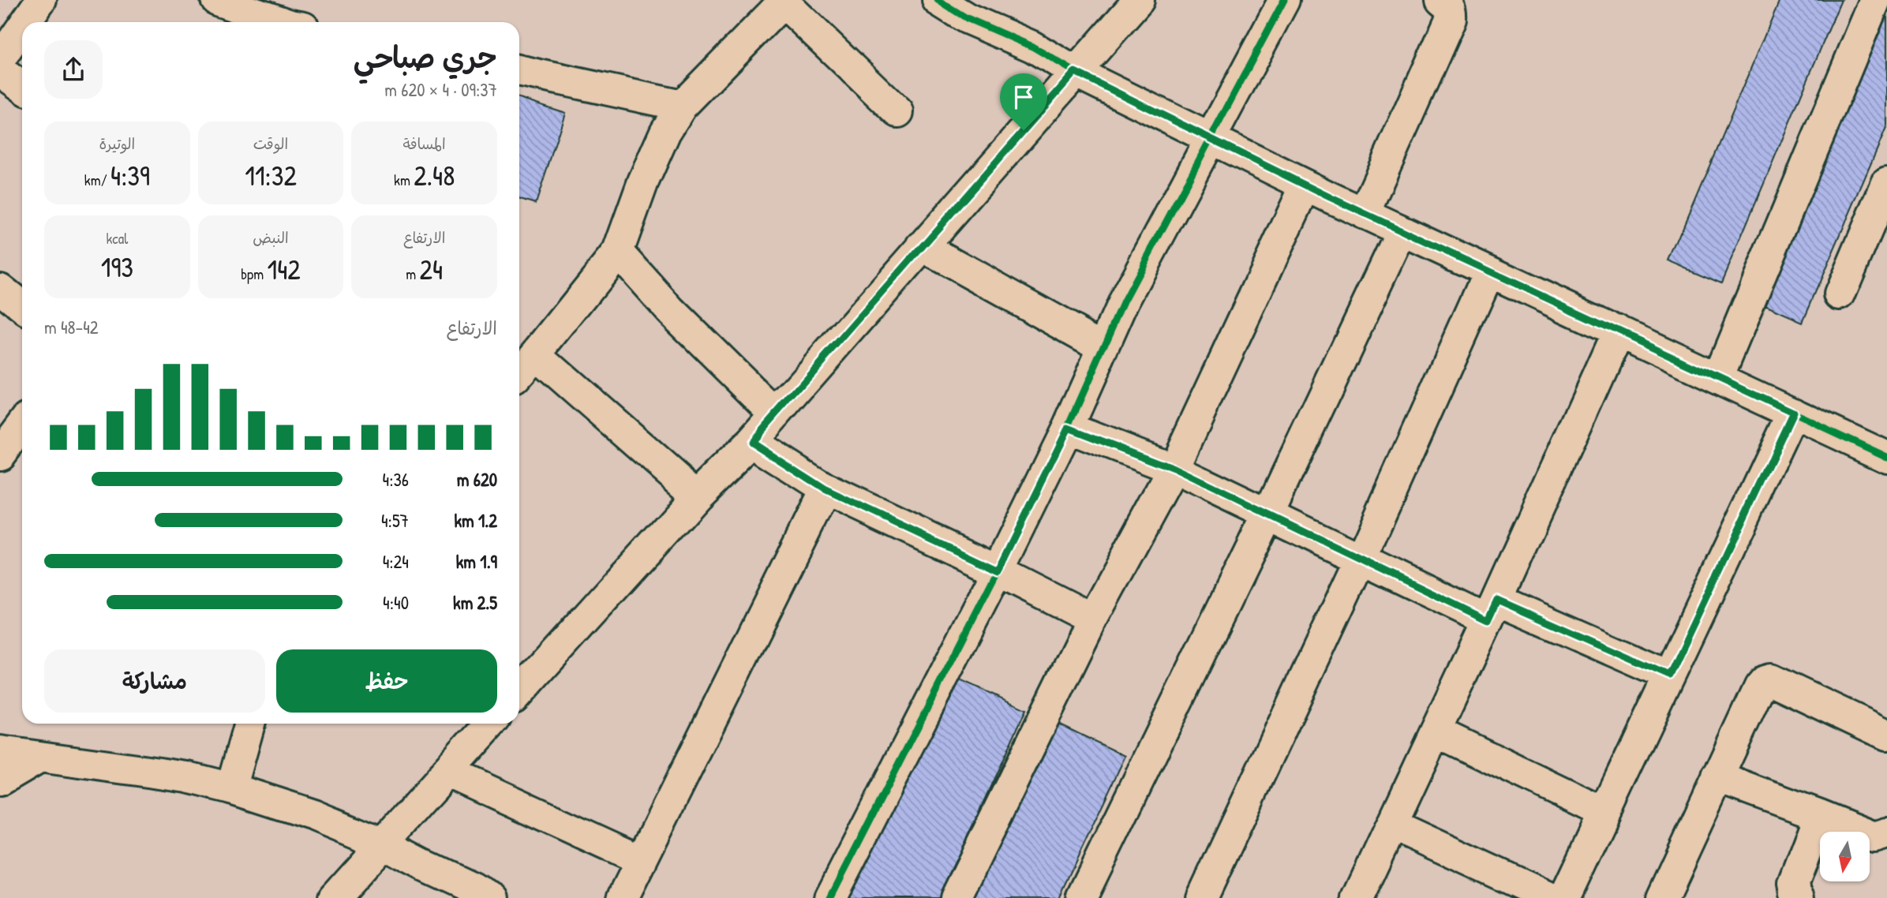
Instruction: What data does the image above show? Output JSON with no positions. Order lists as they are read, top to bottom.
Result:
{
  "north": "bottom",
  "page": {
    "heading": ["جري صباحي", "09:37 · 4 × 620 m"],
    "stats": [
      ["المسافة", "2.48 km"],
      ["الوقت", "11:32"],
      ["الوتيرة", "4:39 /km"],
      ["الارتفاع", "24 m"],
      ["النبض", "142 bpm"],
      ["kcal", "193"]
    ],
    "chart": ["الارتفاع", "42–48 m"],
    "list": [
      {
        "name": "620 m",
        "note": "4:36"
      },
      {
        "name": "1.2 km",
        "note": "4:57"
      },
      {
        "name": "1.9 km",
        "note": "4:24"
      },
      {
        "name": "2.5 km",
        "note": "4:40"
      }
    ],
    "buttons": ["حفظ", "مشاركة"]
  }
}
